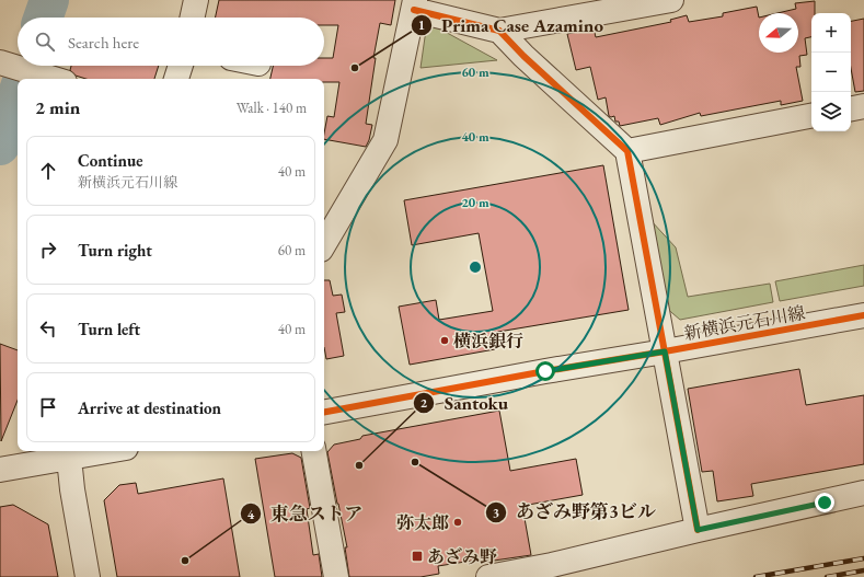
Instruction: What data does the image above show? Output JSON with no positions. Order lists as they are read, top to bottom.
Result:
{
  "streets": {
    "street": ["新横浜元石川線"]
  },
  "places": {
    "other": [
      "Prima Case Azamino",
      "横浜銀行",
      "あざみ野第3ビル",
      "Santoku",
      "弥太郎",
      "東急ストア"
    ],
    "transit": ["あざみ野"]
  },
  "north": "left",
  "page": {
    "map_buttons": ["+", "−"],
    "search": "Search here",
    "heading": ["2 min", "Walk · 140 m"],
    "list": [
      ["Continue", "新横浜元石川線", "40 m"],
      ["Turn right", "60 m"],
      ["Turn left", "40 m"],
      "Arrive at destination"
    ]
  },
  "rings": ["60 m", "40 m", "20 m"]
}
